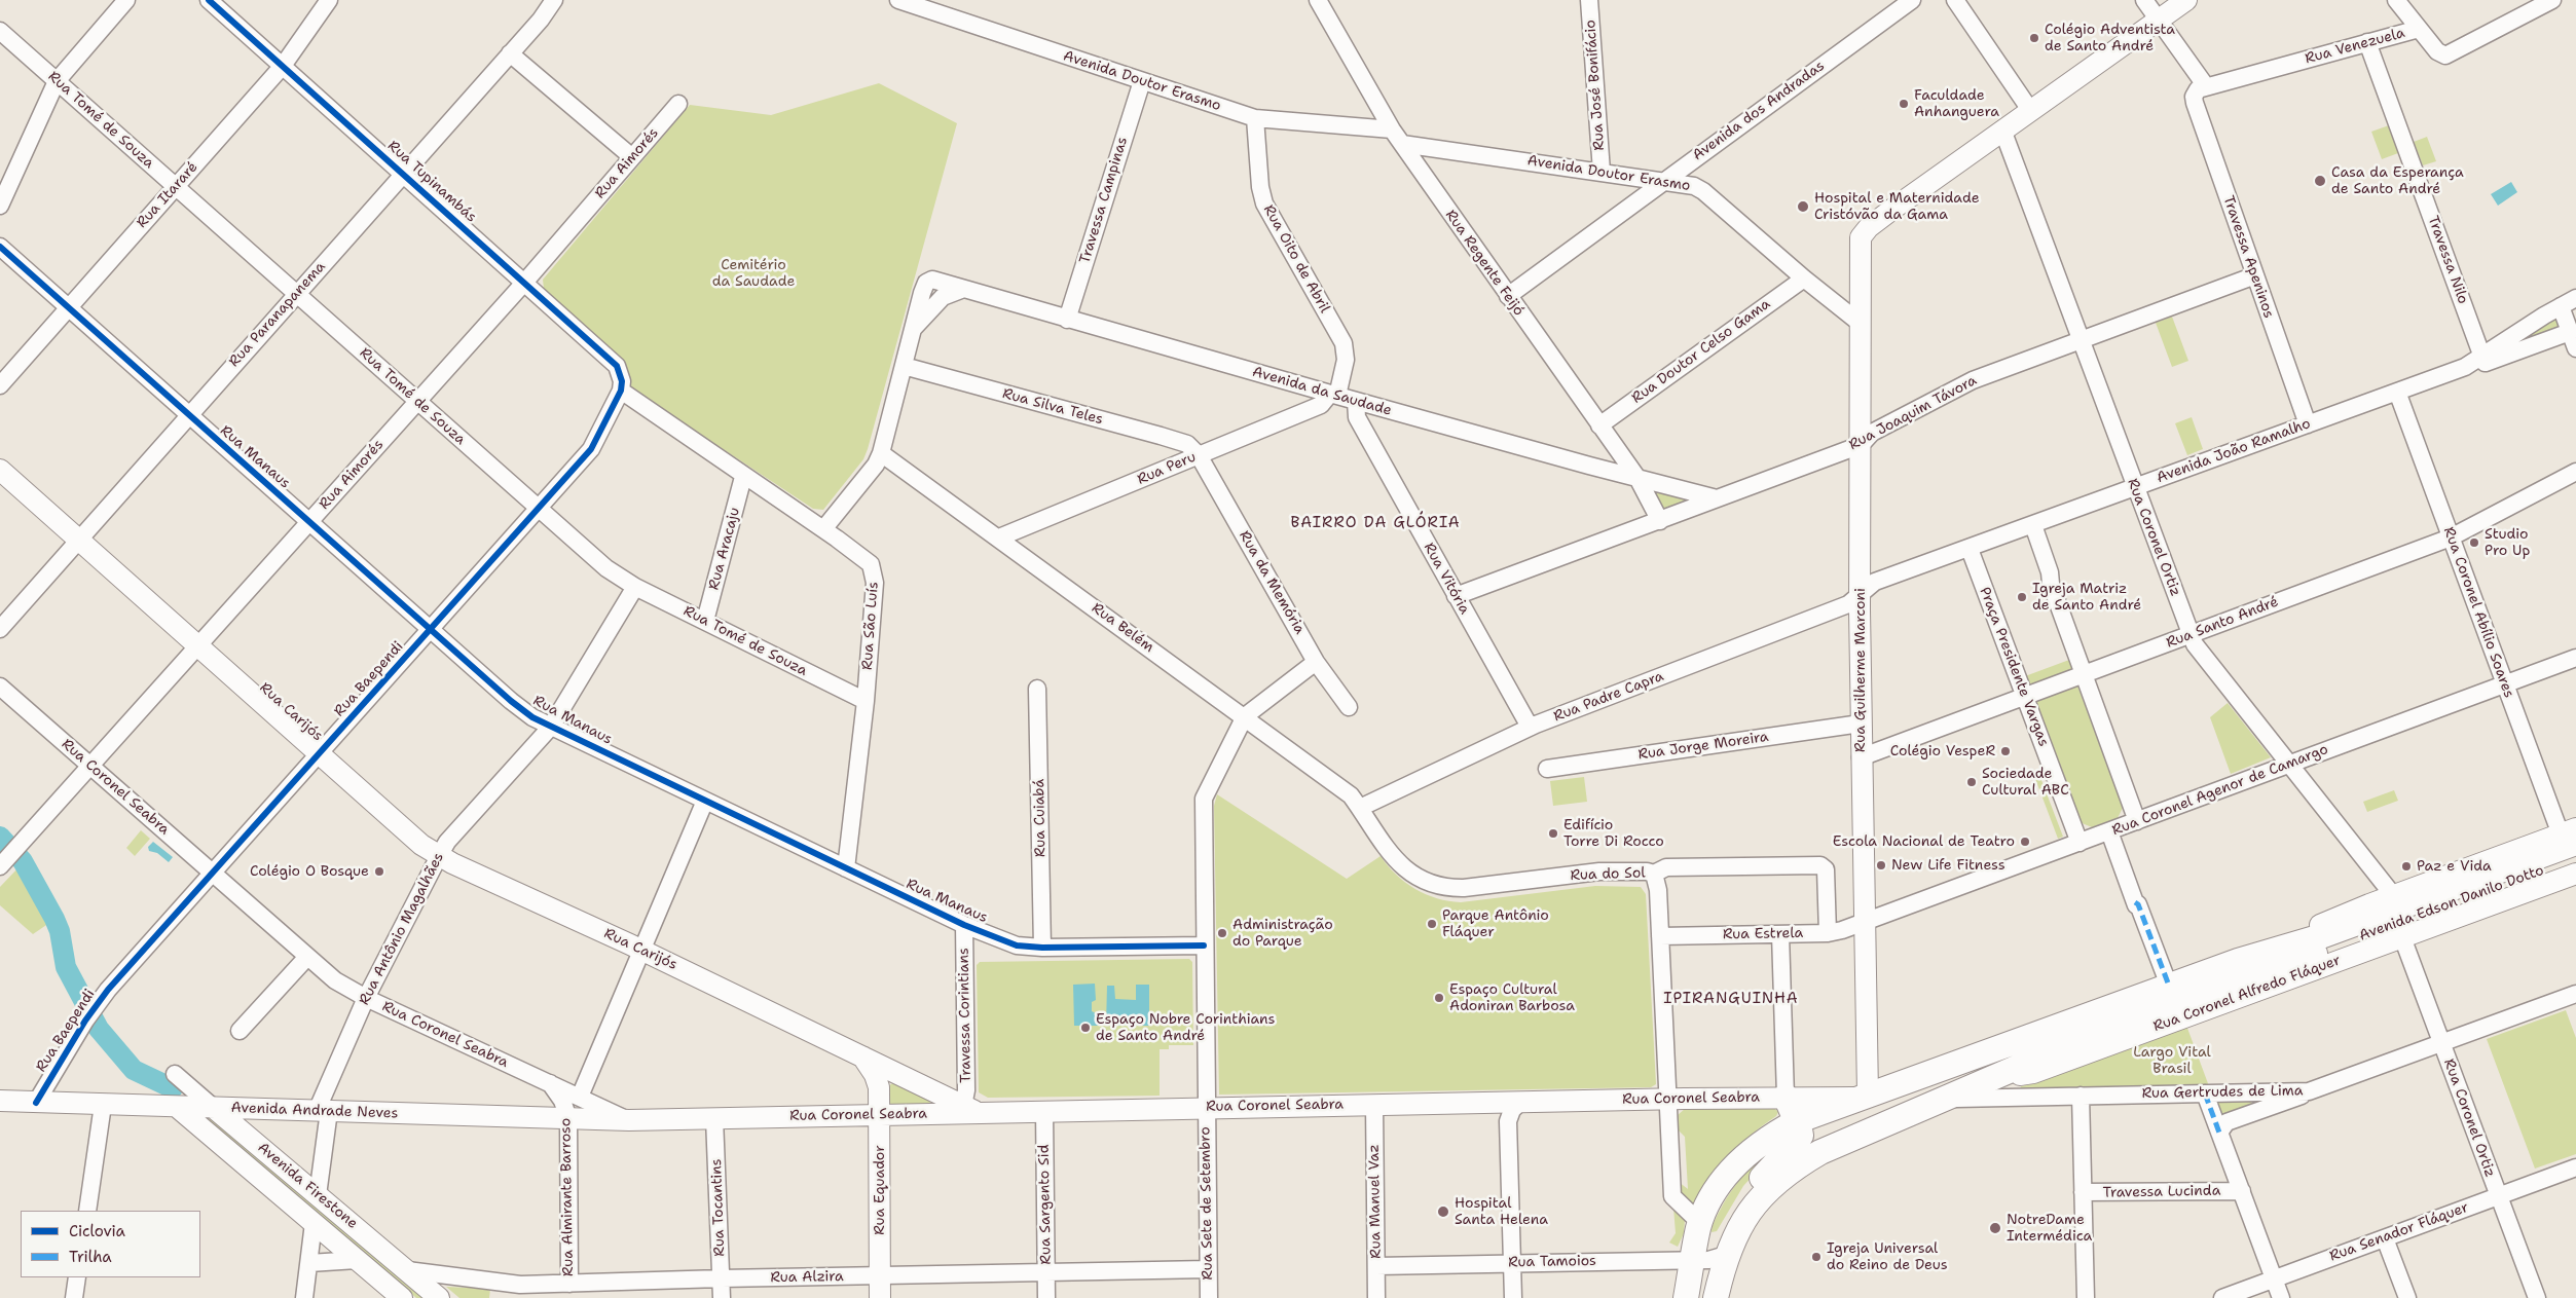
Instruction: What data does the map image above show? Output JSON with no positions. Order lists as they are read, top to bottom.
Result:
{
  "streets": {
    "highway": ["Avenida Edson Danilo Dotto", "Rua Coronel Alfredo Fláquer"],
    "main road": [
      "Rua Guilherme Marconi",
      "Rua Carijós",
      "Rua Coronel Seabra",
      "Avenida Andrade Neves",
      "Avenida Firestone",
      "Rua Equador"
    ],
    "street": [
      "Rua Venezuela",
      "Avenida Doutor Erasmo",
      "Rua José Bonifácio",
      "Avenida dos Andradas",
      "Rua Tomé de Souza",
      "Rua Aimorés",
      "Rua Tupinambás",
      "Rua Itararé",
      "Travessa Campinas",
      "Travessa Apeninos",
      "Rua Oito de Abril",
      "Travessa Nilo",
      "Rua Regente Feijó",
      "Rua Paranapanema",
      "Rua Doutor Celso Gama",
      "Avenida da Saudade",
      "Rua Silva Teles",
      "Rua Joaquim Távora",
      "Avenida João Ramalho",
      "Rua Manaus",
      "Rua Peru",
      "Rua Coronel Ortiz",
      "Rua Aracaju",
      "Rua Vitória",
      "Rua da Memória",
      "Rua Coronel Abílio Soares",
      "Rua Santo André",
      "Rua São Luís",
      "Rua Belém",
      "Praça Presidente Vargas",
      "Rua Baependi",
      "Rua Padre Capra",
      "Rua Jorge Moreira",
      "Rua Coronel Agenor de Camargo",
      "Rua Cuiabá",
      "Rua do Sol",
      "Rua Antônio Magalhães",
      "Rua Estrela",
      "Travessa Corintians",
      "Rua Gertrudes de Lima",
      "Travessa Lucinda",
      "Rua Almirante Barroso",
      "Rua Manuel Vaz",
      "Rua Sete de Setembro",
      "Rua Sargento Sid",
      "Rua Tocantins",
      "Rua Senador Fláquer",
      "Rua Tamoios",
      "Rua Alzira"
    ]
  },
  "crossings": [
    ["Rua Venezuela", "Travessa Apeninos"],
    ["Rua Venezuela", "Travessa Nilo"],
    ["Avenida Doutor Erasmo", "Rua José Bonifácio"],
    ["Avenida Doutor Erasmo", "Avenida dos Andradas"],
    ["Avenida Doutor Erasmo", "Travessa Campinas"],
    ["Avenida Doutor Erasmo", "Rua Oito de Abril"],
    ["Avenida Doutor Erasmo", "Rua Regente Feijó"],
    ["Avenida Doutor Erasmo", "Rua Doutor Celso Gama"],
    ["Avenida Doutor Erasmo", "Rua Guilherme Marconi"],
    ["Avenida dos Andradas", "Rua Regente Feijó"],
    ["Rua Tomé de Souza", "Rua Aimorés"],
    ["Rua Tomé de Souza", "Rua Itararé"],
    ["Rua Tomé de Souza", "Rua Paranapanema"],
    ["Rua Tomé de Souza", "Rua Aracaju"],
    ["Rua Tomé de Souza", "Rua São Luís"],
    ["Rua Tomé de Souza", "Rua Baependi"],
    ["Rua Tomé de Souza", "Rua Antônio Magalhães"],
    ["Rua Aimorés", "Rua Tupinambás"],
    ["Rua Aimorés", "Rua Manaus"],
    ["Rua Aimorés", "Rua Carijós"],
    ["Rua Aimorés", "Rua Coronel Seabra"],
    ["Rua Tupinambás", "Rua Itararé"],
    ["Rua Tupinambás", "Rua Paranapanema"],
    ["Rua Tupinambás", "Rua São Luís"],
    ["Rua Tupinambás", "Rua Baependi"],
    ["Rua Itararé", "Rua Manaus"],
    ["Travessa Campinas", "Avenida da Saudade"],
    ["Travessa Apeninos", "Rua Joaquim Távora"],
    ["Travessa Apeninos", "Avenida João Ramalho"],
    ["Rua Oito de Abril", "Avenida da Saudade"],
    ["Rua Oito de Abril", "Rua Peru"],
    ["Travessa Nilo", "Avenida João Ramalho"],
    ["Rua Regente Feijó", "Rua Doutor Celso Gama"],
    ["Rua Regente Feijó", "Avenida da Saudade"],
    ["Rua Regente Feijó", "Rua Joaquim Távora"],
    ["Rua Paranapanema", "Rua Manaus"],
    ["Rua Paranapanema", "Rua Carijós"],
    ["Avenida da Saudade", "Rua Silva Teles"],
    ["Avenida da Saudade", "Rua Joaquim Távora"],
    ["Avenida da Saudade", "Rua Peru"],
    ["Avenida da Saudade", "Rua Vitória"],
    ["Rua Silva Teles", "Rua Peru"],
    ["Rua Silva Teles", "Rua da Memória"],
    ["Rua Joaquim Távora", "Rua Coronel Ortiz"],
    ["Rua Joaquim Távora", "Rua Vitória"],
    ["Rua Joaquim Távora", "Rua Guilherme Marconi"],
    ["Avenida João Ramalho", "Rua Coronel Ortiz"],
    ["Avenida João Ramalho", "Rua Coronel Abílio Soares"],
    ["Avenida João Ramalho", "Praça Presidente Vargas"],
    ["Avenida João Ramalho", "Rua Guilherme Marconi"],
    ["Avenida João Ramalho", "Rua Padre Capra"],
    ["Rua Manaus", "Rua São Luís"],
    ["Rua Manaus", "Rua Baependi"],
    ["Rua Manaus", "Rua Cuiabá"],
    ["Rua Manaus", "Rua Antônio Magalhães"],
    ["Rua Manaus", "Travessa Corintians"],
    ["Rua Manaus", "Rua Sete de Setembro"],
    ["Rua Peru", "Rua da Memória"],
    ["Rua Peru", "Rua Belém"],
    ["Rua Coronel Ortiz", "Rua Santo André"],
    ["Rua Coronel Ortiz", "Rua Guilherme Marconi"],
    ["Rua Coronel Ortiz", "Rua Coronel Agenor de Camargo"],
    ["Rua Coronel Ortiz", "Rua Coronel Alfredo Fláquer"],
    ["Rua Coronel Ortiz", "Rua Gertrudes de Lima"],
    ["Rua Coronel Ortiz", "Rua Senador Fláquer"],
    ["Rua Aracaju", "Rua São Luís"],
    ["Rua Vitória", "Rua Padre Capra"],
    ["Rua da Memória", "Rua Sete de Setembro"],
    ["Rua Coronel Abílio Soares", "Rua Santo André"],
    ["Rua Coronel Abílio Soares", "Rua Coronel Agenor de Camargo"],
    ["Rua Coronel Abílio Soares", "Avenida Edson Danilo Dotto"],
    ["Rua Santo André", "Praça Presidente Vargas"],
    ["Rua Santo André", "Rua Guilherme Marconi"],
    ["Rua São Luís", "Rua Baependi"],
    ["Rua Belém", "Rua Padre Capra"],
    ["Rua Belém", "Rua do Sol"],
    ["Rua Belém", "Rua Sete de Setembro"],
    ["Praça Presidente Vargas", "Rua Coronel Agenor de Camargo"],
    ["Rua Guilherme Marconi", "Rua Padre Capra"],
    ["Rua Guilherme Marconi", "Rua Jorge Moreira"],
    ["Rua Guilherme Marconi", "Rua Coronel Seabra"],
    ["Rua Guilherme Marconi", "Rua Coronel Agenor de Camargo"],
    ["Rua Guilherme Marconi", "Rua Estrela"],
    ["Rua Baependi", "Rua Carijós"],
    ["Rua Baependi", "Rua Coronel Seabra"],
    ["Rua Baependi", "Avenida Andrade Neves"],
    ["Rua Padre Capra", "Rua do Sol"],
    ["Rua Carijós", "Rua Coronel Seabra"],
    ["Rua Carijós", "Rua Antônio Magalhães"],
    ["Rua Carijós", "Travessa Corintians"],
    ["Rua Carijós", "Rua Equador"],
    ["Rua Coronel Seabra", "Rua Antônio Magalhães"],
    ["Rua Coronel Seabra", "Travessa Corintians"],
    ["Rua Coronel Seabra", "Avenida Andrade Neves"],
    ["Rua Coronel Seabra", "Rua Equador"],
    ["Rua Coronel Seabra", "Rua Almirante Barroso"],
    ["Rua Coronel Seabra", "Rua Manuel Vaz"],
    ["Rua Coronel Seabra", "Rua Sete de Setembro"],
    ["Rua Coronel Seabra", "Rua Sargento Sid"],
    ["Rua Coronel Seabra", "Rua Tocantins"],
    ["Rua Coronel Agenor de Camargo", "Rua Estrela"],
    ["Rua do Sol", "Rua Estrela"],
    ["Avenida Edson Danilo Dotto", "Rua Coronel Alfredo Fláquer"],
    ["Rua Antônio Magalhães", "Avenida Andrade Neves"],
    ["Rua Antônio Magalhães", "Avenida Firestone"],
    ["Rua Coronel Alfredo Fláquer", "Rua Gertrudes de Lima"],
    ["Avenida Andrade Neves", "Avenida Firestone"],
    ["Avenida Andrade Neves", "Rua Almirante Barroso"],
    ["Avenida Firestone", "Rua Alzira"],
    ["Rua Equador", "Rua Alzira"],
    ["Rua Almirante Barroso", "Rua Alzira"],
    ["Rua Manuel Vaz", "Rua Tamoios"],
    ["Rua Sete de Setembro", "Rua Alzira"],
    ["Rua Sargento Sid", "Rua Alzira"],
    ["Rua Tocantins", "Rua Alzira"]
  ],
  "districts": ["BAIRRO DA GLÓRIA", "IPIRANGUINHA"],
  "parks": ["Cemitério da Saudade", "Largo Vital Brasil"],
  "places": [
    "Colégio Adventista de Santo André",
    "Faculdade Anhanguera",
    "Casa da Esperança de Santo André",
    "Hospital e Maternidade Cristóvão da Gama",
    "Studio Pro Up",
    "Igreja Matriz de Santo André",
    "Colégio VespeR",
    "Sociedade Cultural ABC",
    "Edifício Torre Di Rocco",
    "Escola Nacional de Teatro",
    "New Life Fitness",
    "Paz e Vida",
    "Colégio O Bosque",
    "Parque Antônio Fláquer",
    "Administração do Parque",
    "Espaço Cultural Adoniran Barbosa",
    "Espaço Nobre Corinthians de Santo André",
    "Hospital Santa Helena",
    "NotreDame Intermédica",
    "Igreja Universal do Reino de Deus"
  ],
  "legend": ["Ciclovia", "Trilha"]
}
